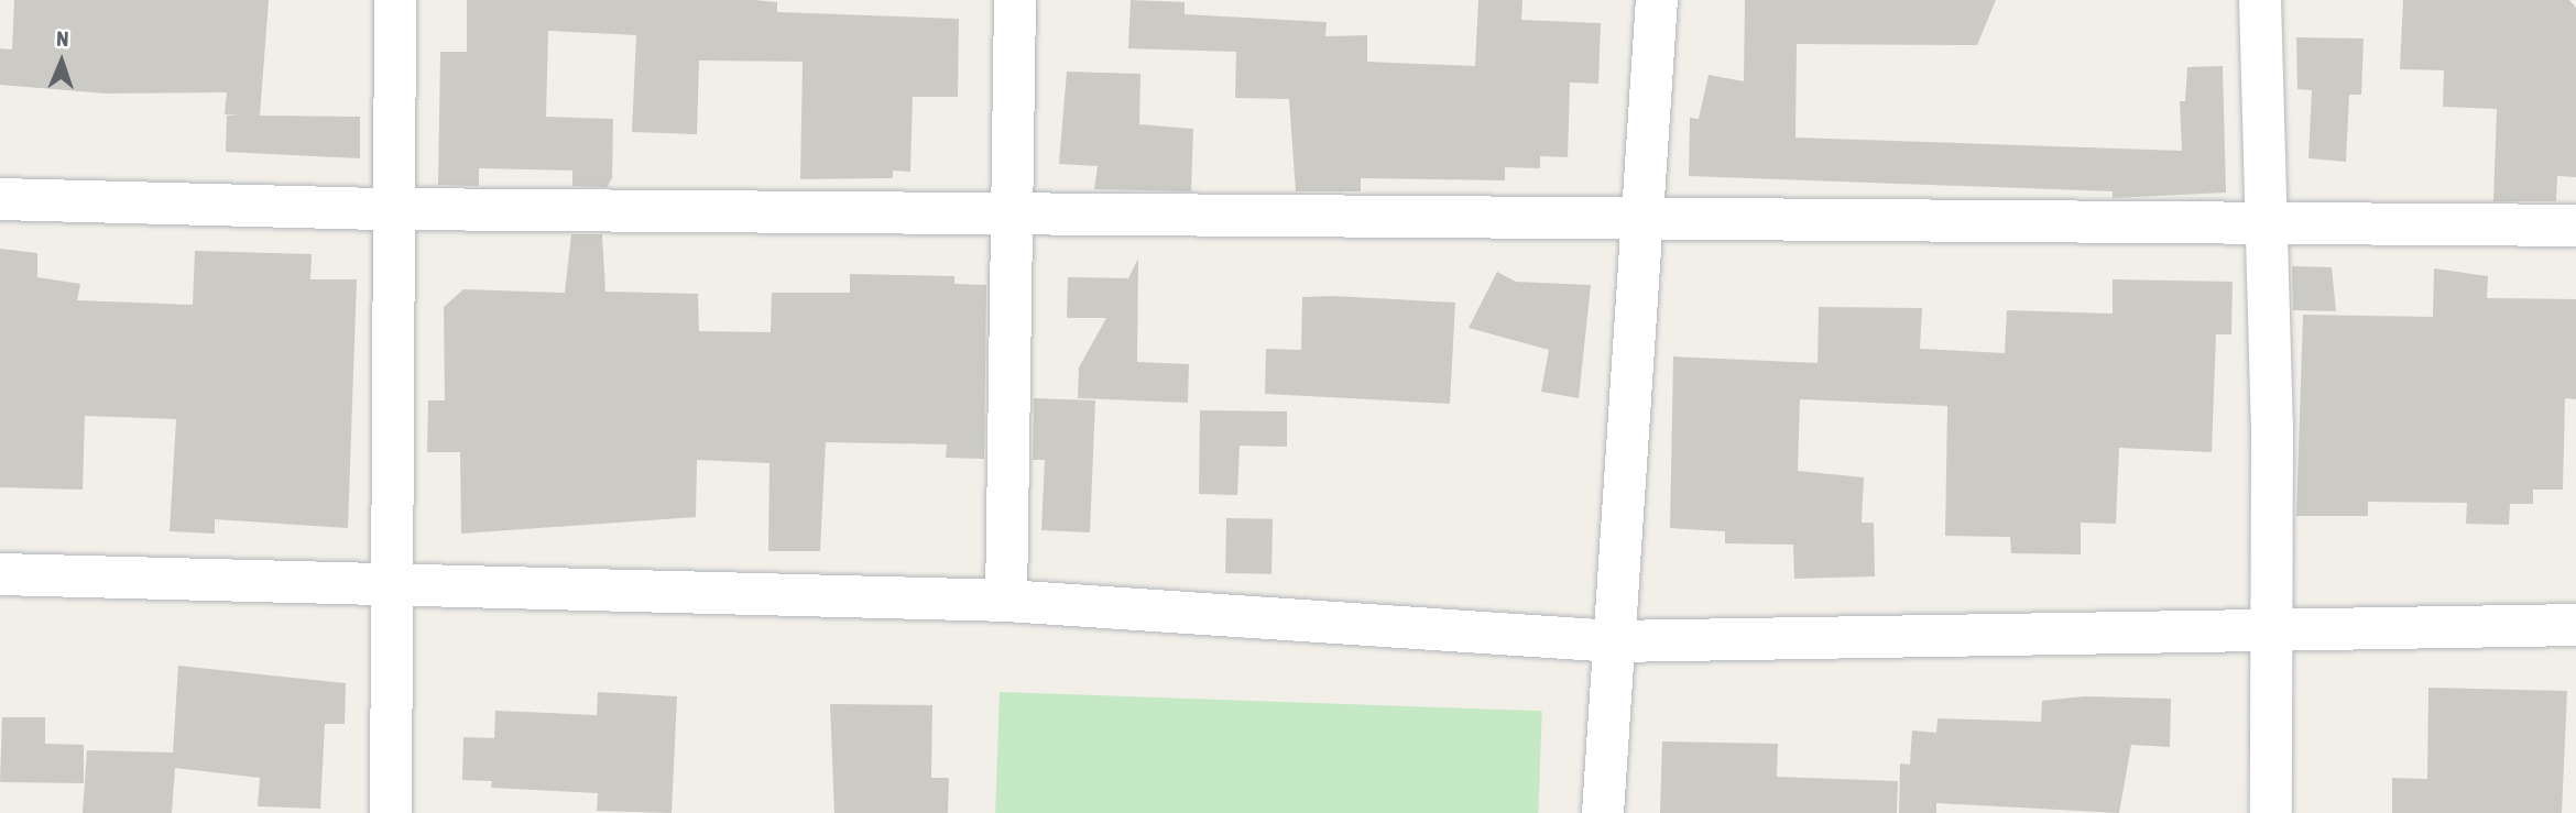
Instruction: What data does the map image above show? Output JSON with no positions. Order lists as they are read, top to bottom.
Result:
{
  "north": "top"
}
